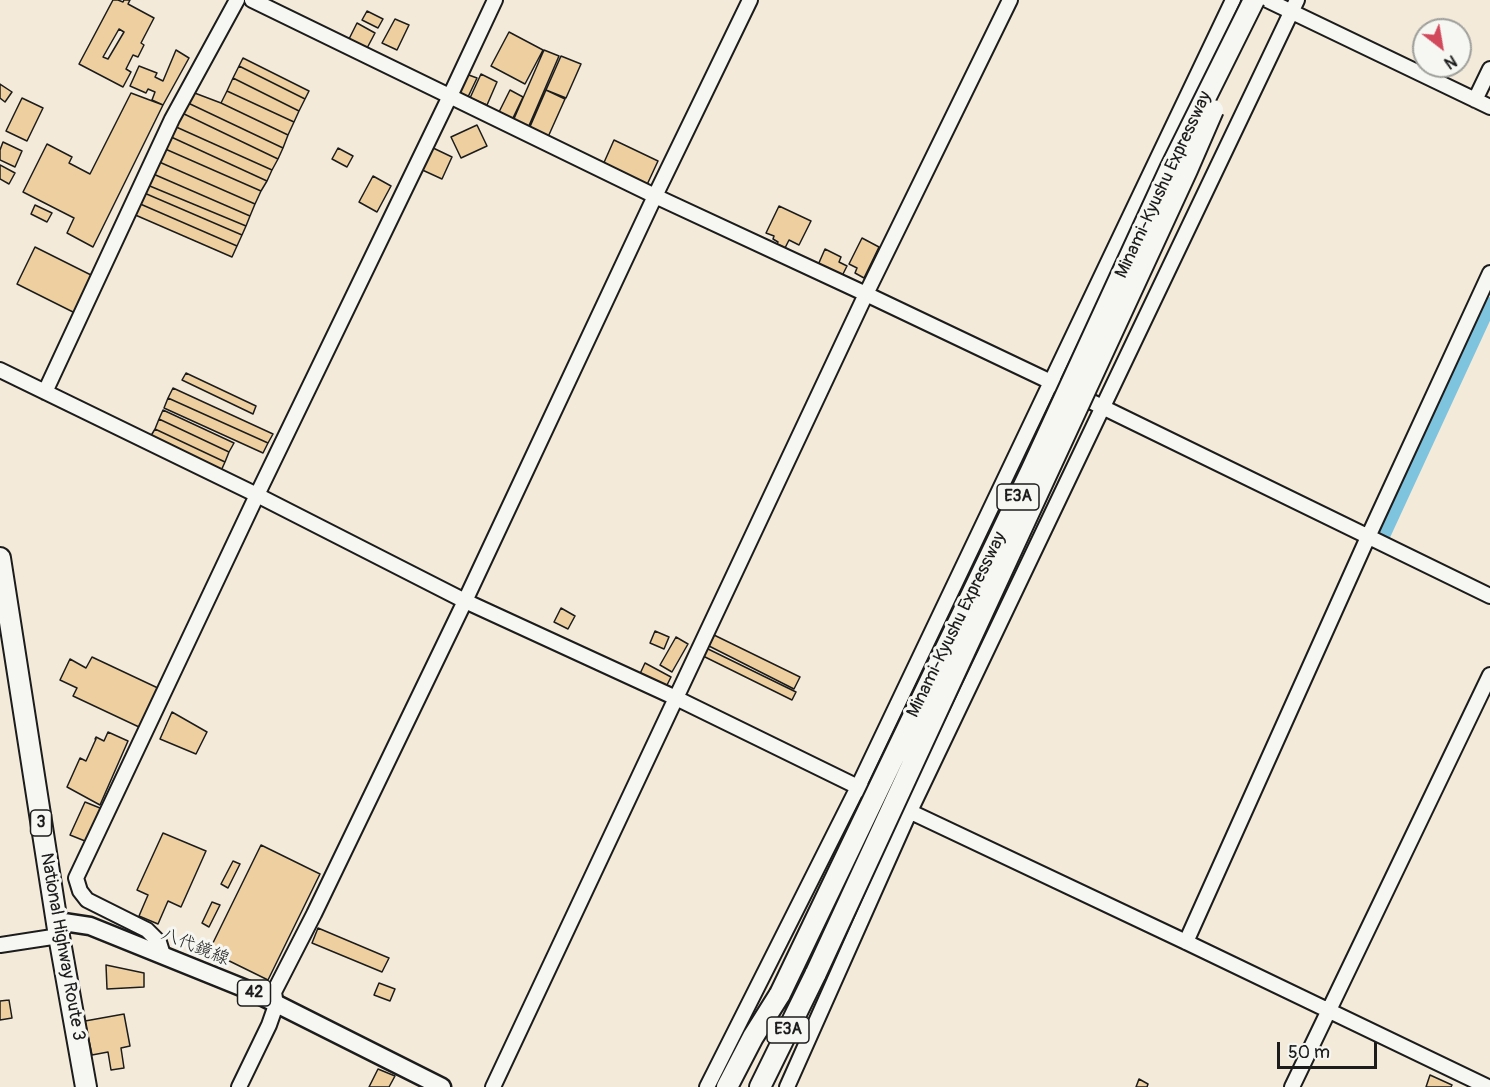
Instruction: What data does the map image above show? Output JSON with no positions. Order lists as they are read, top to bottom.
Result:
{
  "streets": {
    "highway": [
      "Minami-Kyushu Expressway",
      "E3A",
      "3",
      "National Highway Route 3"
    ],
    "main road": ["八代鏡線", "42"]
  },
  "crossings": [
    ["National Highway Route 3", "八代鏡線"]
  ],
  "scale_bar": "50 m",
  "north": "bottom right"
}
